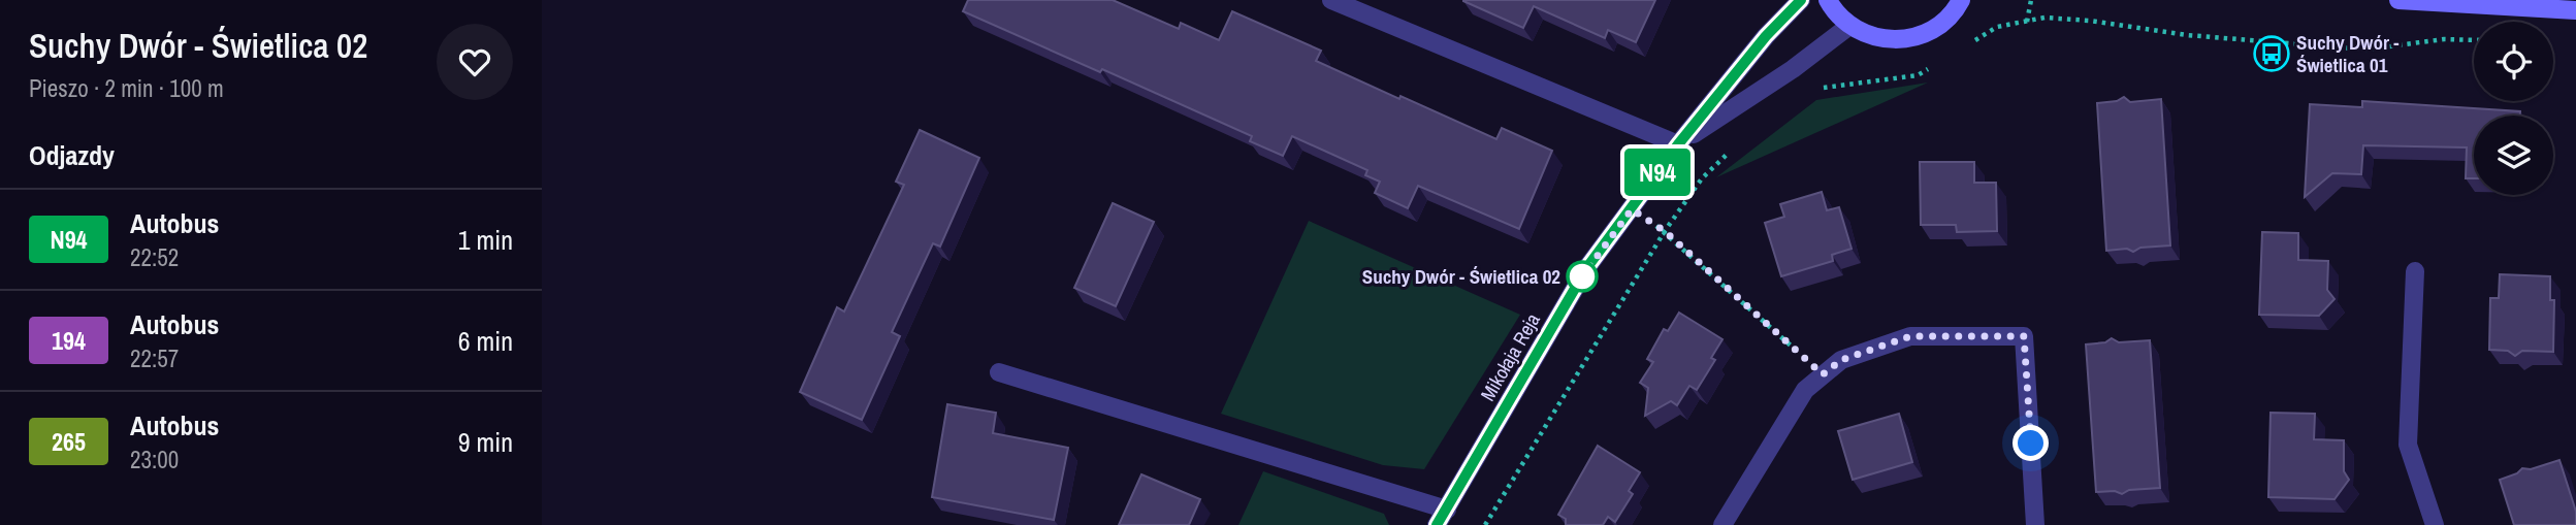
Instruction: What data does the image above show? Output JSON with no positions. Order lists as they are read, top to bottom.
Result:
{
  "streets": {
    "street": ["Mikołaja Reja"]
  },
  "places": {
    "bus stop": ["Suchy Dwór - Świetlica 01"],
    "other": ["Suchy Dwór - Świetlica 02"]
  },
  "lines": ["bus line N94"],
  "page": {
    "heading": [
      ["Suchy Dwór - Świetlica 02", "Pieszo · 2 min · 100 m"],
      "Odjazdy"
    ],
    "on_map": "N94",
    "list": [
      {
        "mark": "N94",
        "name": "Autobus",
        "note": "22:52",
        "value": "1 min"
      },
      {
        "mark": "194",
        "name": "Autobus",
        "note": "22:57",
        "value": "6 min"
      },
      {
        "mark": "265",
        "name": "Autobus",
        "note": "23:00",
        "value": "9 min"
      }
    ]
  }
}
